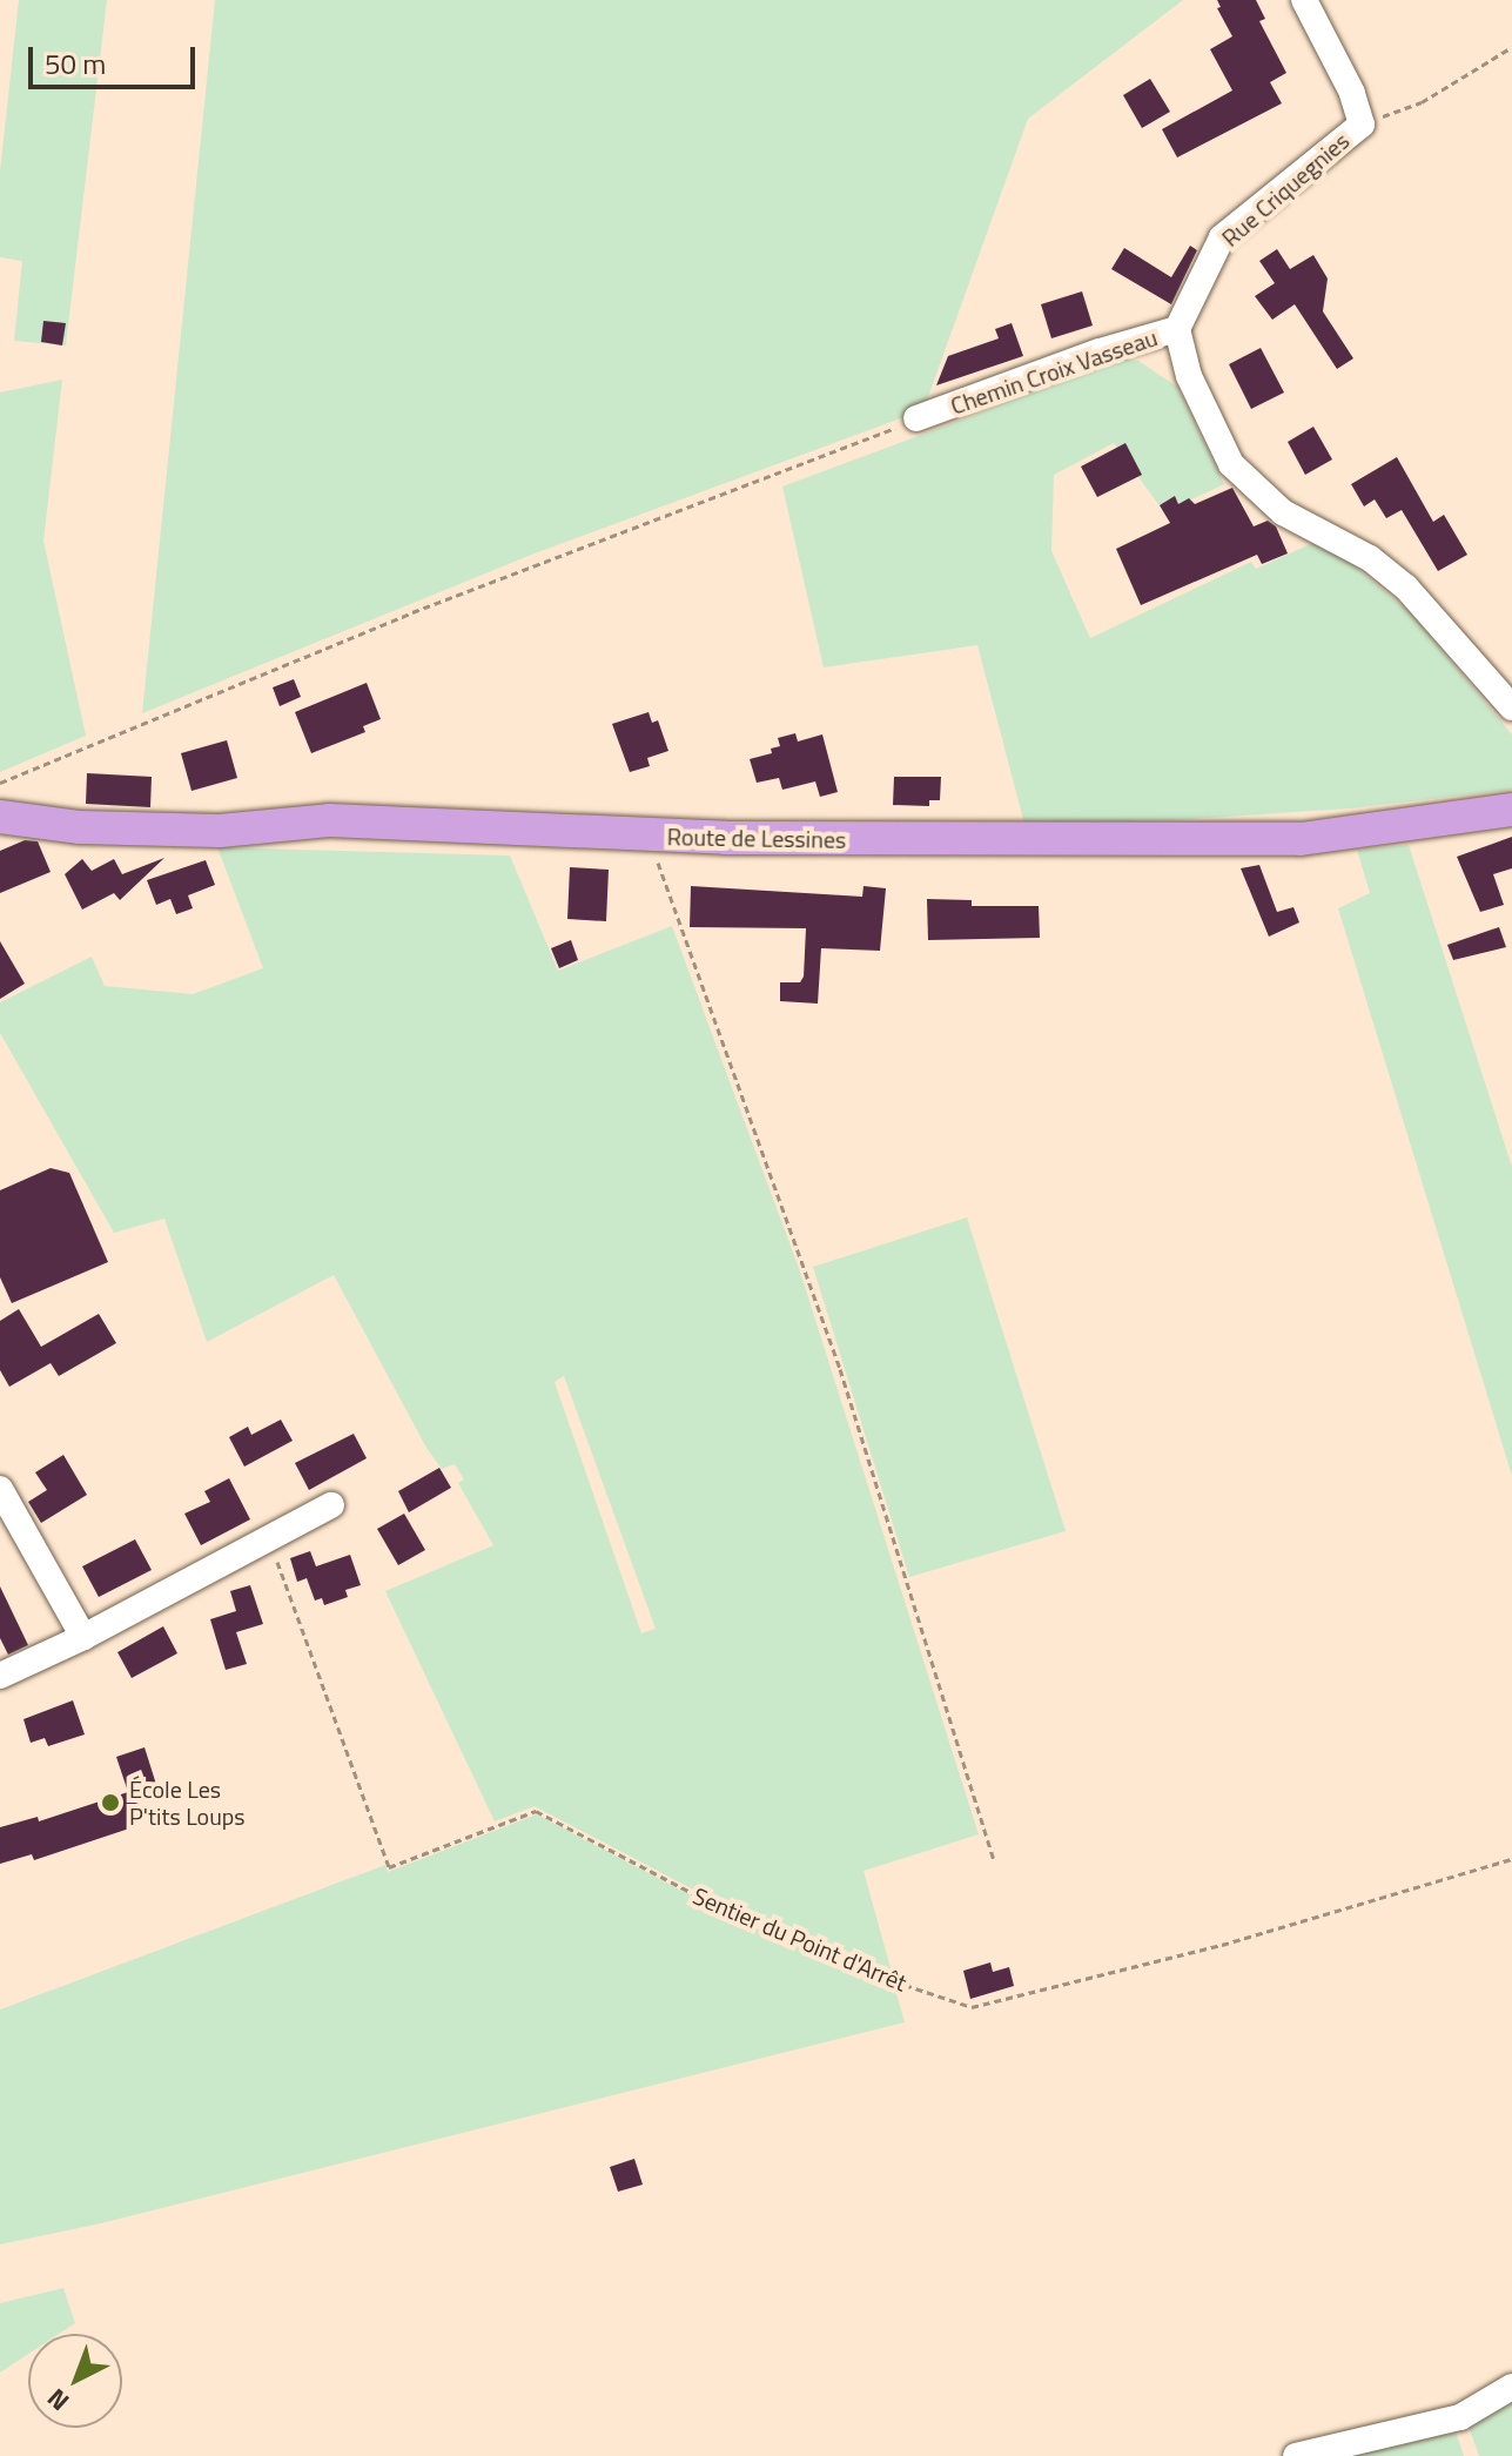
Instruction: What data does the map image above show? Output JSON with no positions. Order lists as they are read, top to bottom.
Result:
{
  "streets": {
    "main road": ["Route de Lessines"],
    "street": ["Rue Criquegnies", "Chemin Croix Vasseau"],
    "path": ["Sentier du Point d'Arrêt"]
  },
  "crossings": [
    ["Rue Criquegnies", "Chemin Croix Vasseau"]
  ],
  "places": ["École Les P'tits Loups"],
  "scale_bar": "50 m",
  "north": "bottom left"
}
